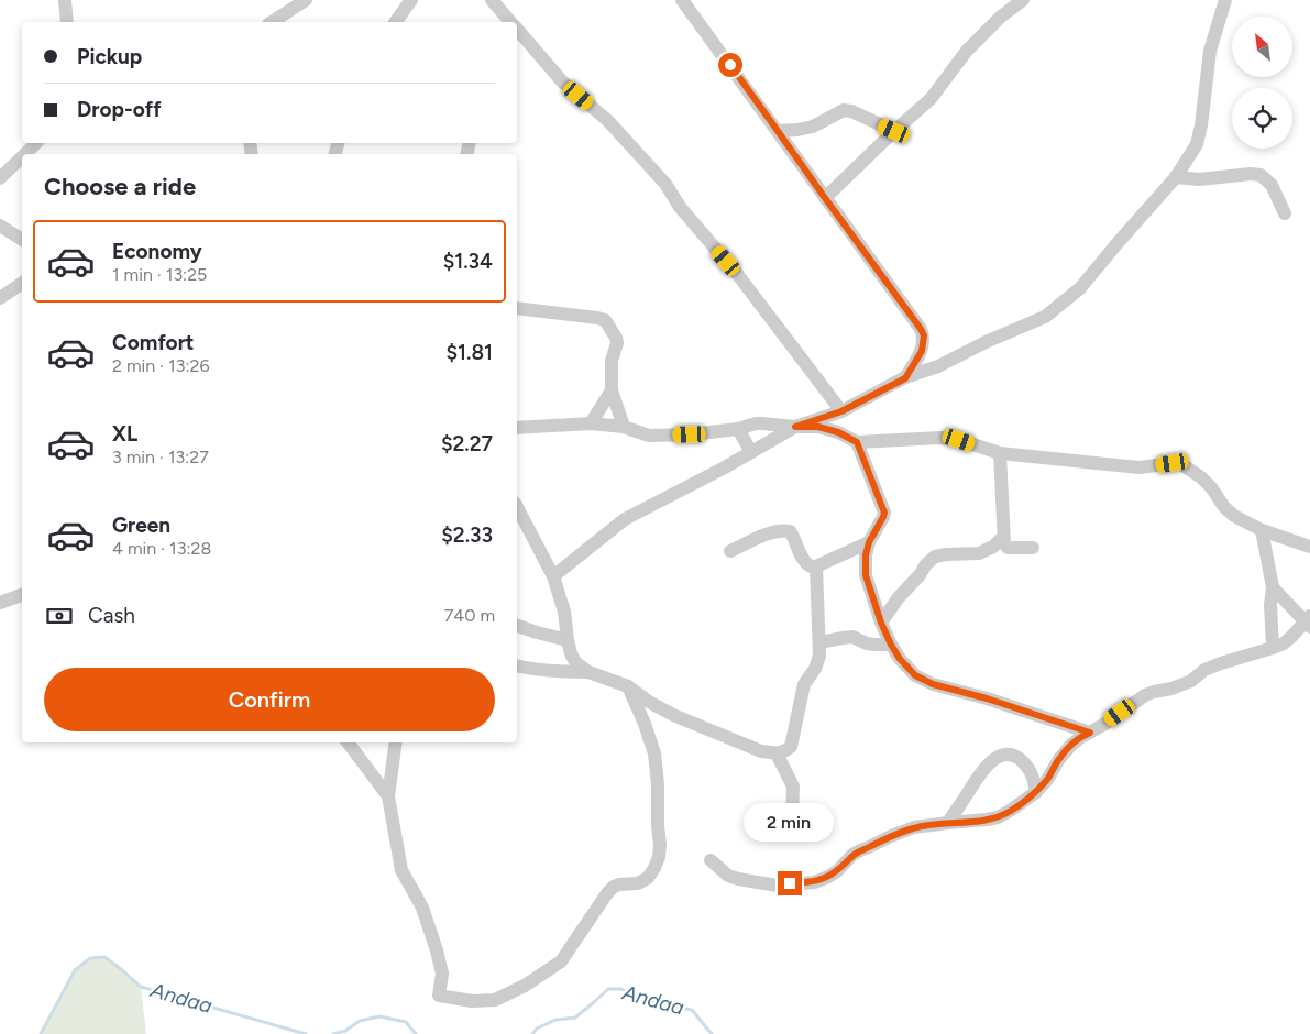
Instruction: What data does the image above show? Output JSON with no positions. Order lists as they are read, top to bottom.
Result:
{
  "water": ["Andaa"],
  "north": "top left",
  "page": {
    "banner": ["Pickup", "Drop-off"],
    "heading": "Choose a ride",
    "list": [
      {
        "name": "Economy",
        "note": "1 min · 13:25",
        "value": "$1.34"
      },
      {
        "name": "Comfort",
        "note": "2 min · 13:26",
        "value": "$1.81"
      },
      {
        "name": "XL",
        "note": "3 min · 13:27",
        "value": "$2.27"
      },
      {
        "name": "Green",
        "note": "4 min · 13:28",
        "value": "$2.33"
      }
    ],
    "pay": ["Cash", "740 m"],
    "buttons": "Confirm",
    "bubble": "2 min"
  }
}
